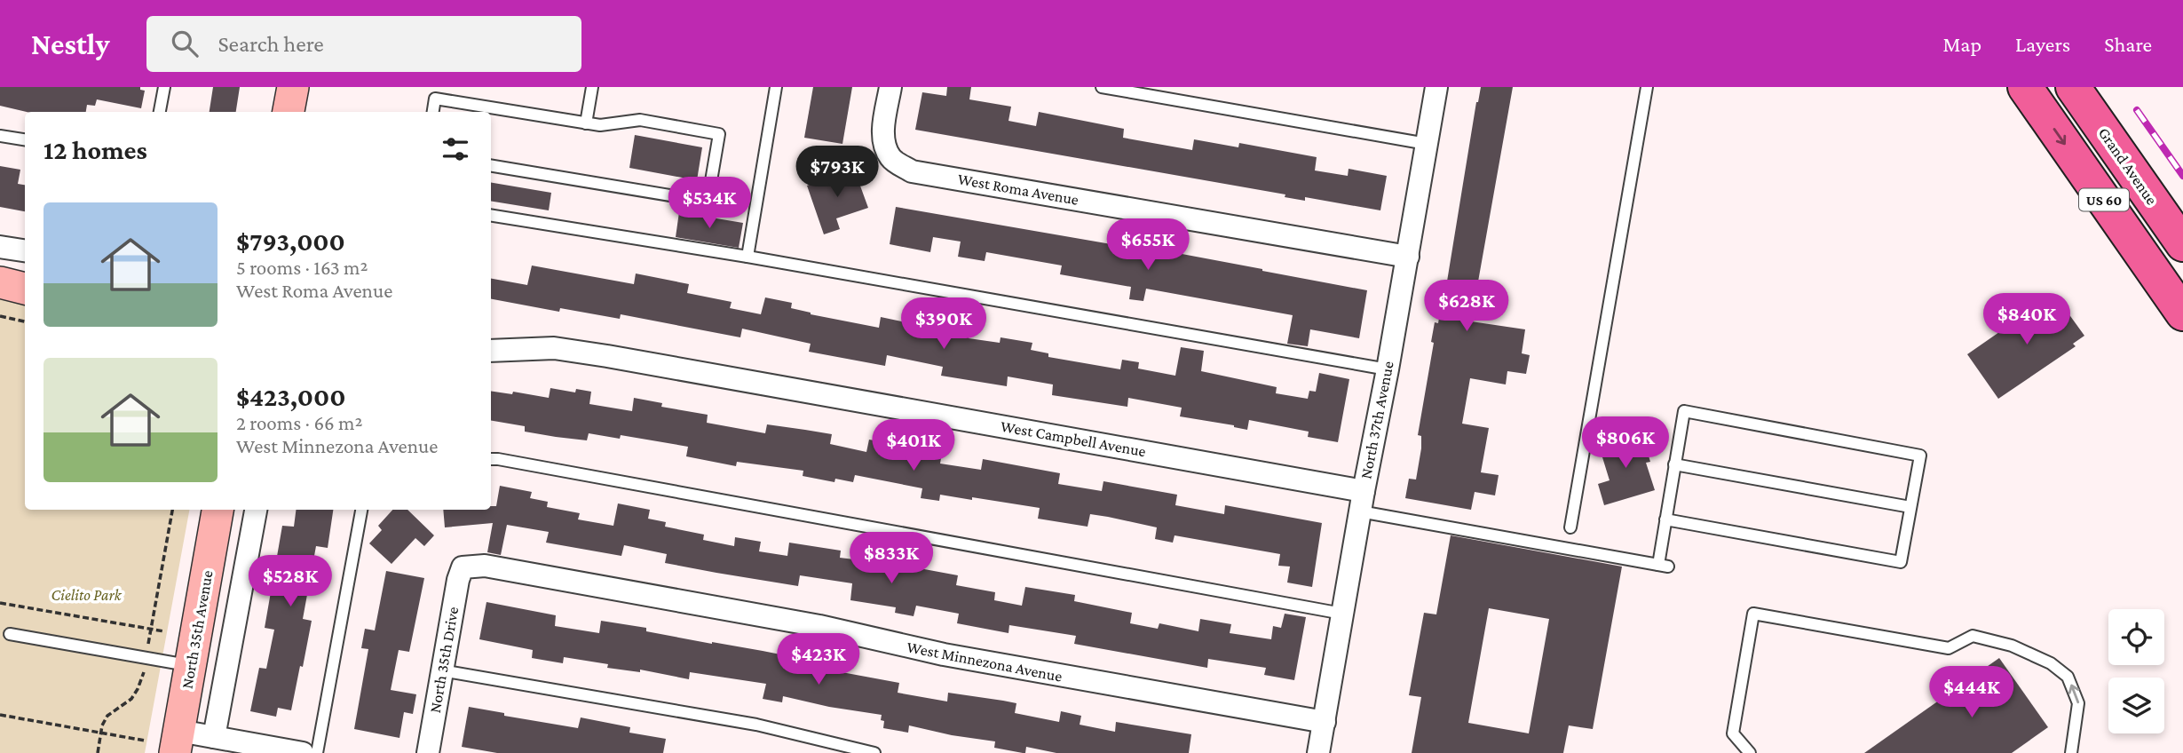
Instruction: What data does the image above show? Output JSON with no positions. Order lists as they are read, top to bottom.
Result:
{
  "streets": {
    "highway": ["Grand Avenue", "US 60"],
    "main road": ["North 35th Avenue"],
    "street": [
      "West Roma Avenue",
      "North 37th Avenue",
      "West Campbell Avenue",
      "North 35th Drive",
      "West Minnezona Avenue"
    ]
  },
  "crossings": [
    ["West Roma Avenue", "North 37th Avenue"],
    ["North 37th Avenue", "West Campbell Avenue"],
    ["North 37th Avenue", "West Minnezona Avenue"],
    ["North 35th Drive", "West Minnezona Avenue"]
  ],
  "parks": ["Cielito Park"],
  "page": {
    "header": "Nestly",
    "search": "Search here",
    "nav": ["Map", "Layers", "Share"],
    "heading": "12 homes",
    "price": [
      "$793K",
      "$534K",
      "$655K",
      "$628K",
      "$840K",
      "$390K",
      "$806K",
      "$401K",
      "$833K",
      "$528K",
      "$423K",
      "$444K"
    ],
    "list": [
      {
        "name": "$793,000",
        "note": "5 rooms · 163 m² · West Roma Avenue"
      },
      {
        "name": "$423,000",
        "note": "2 rooms · 66 m² · West Minnezona Avenue"
      }
    ]
  }
}
